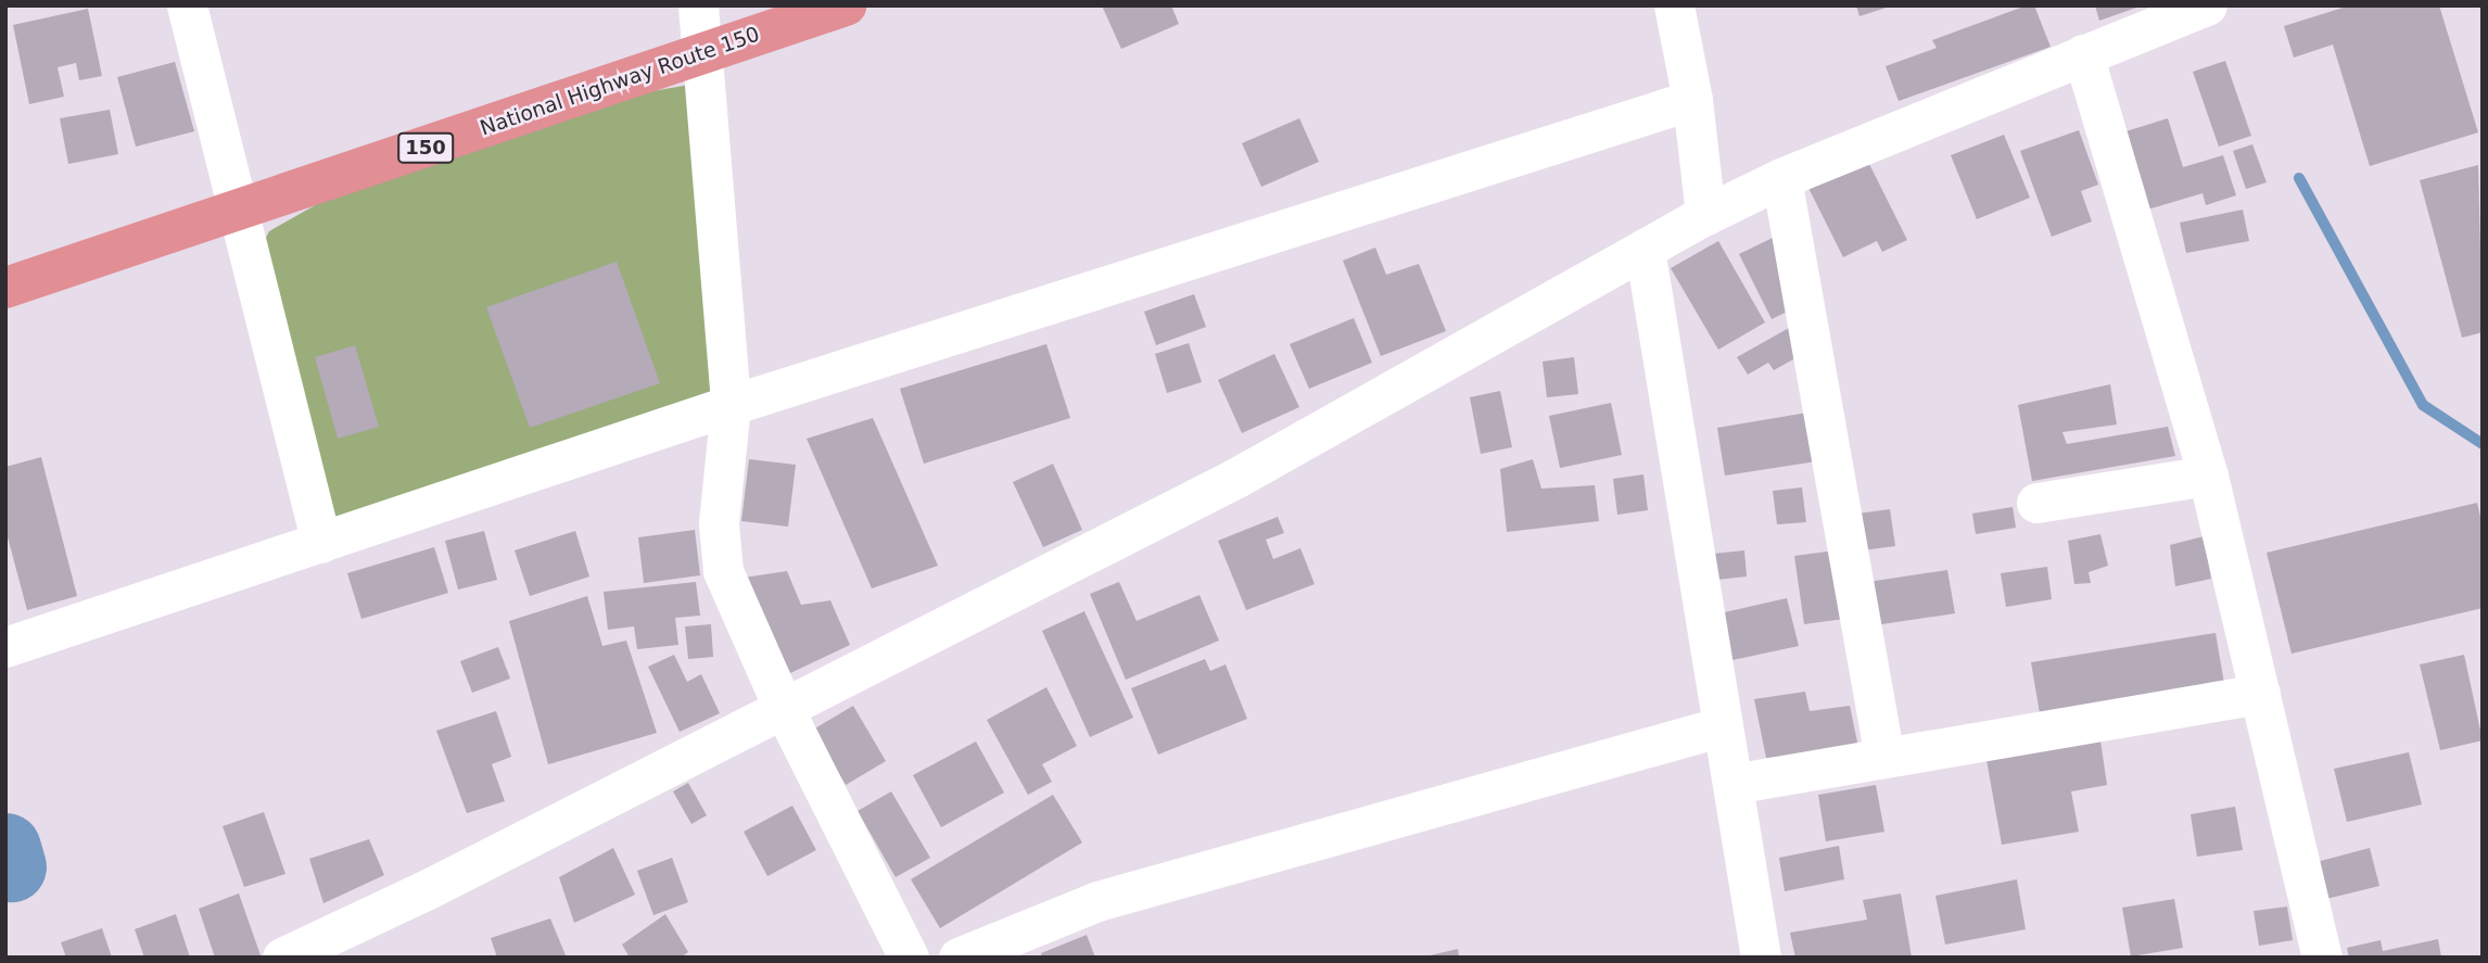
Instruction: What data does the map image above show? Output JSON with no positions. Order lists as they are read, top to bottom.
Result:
{
  "streets": {
    "highway": ["National Highway Route 150", "150"]
  }
}
